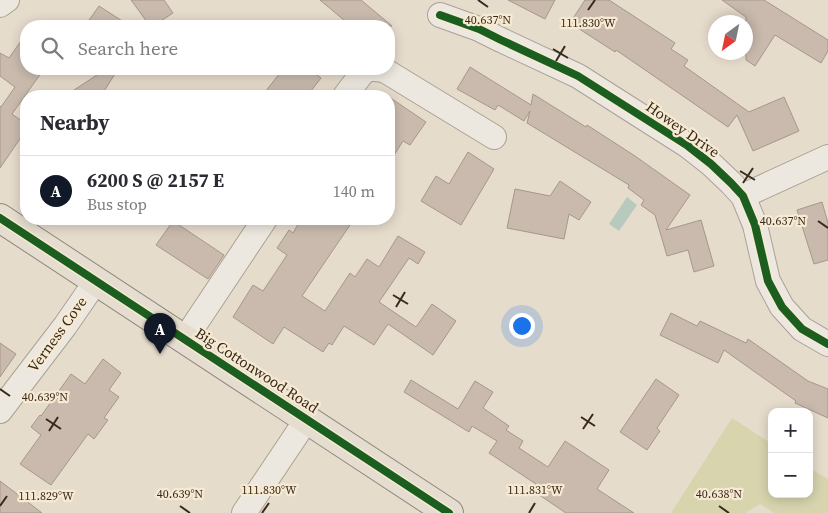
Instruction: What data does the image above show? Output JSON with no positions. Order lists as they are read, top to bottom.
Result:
{
  "streets": {
    "main road": ["Big Cottonwood Road"],
    "street": ["Howey Drive", "Verness Cove"]
  },
  "crossings": [
    ["Verness Cove", "Big Cottonwood Road"]
  ],
  "north": "bottom left",
  "page": {
    "search": "Search here",
    "heading": "Nearby",
    "list": [
      {
        "mark": "A",
        "name": "6200 S @ 2157 E",
        "note": "Bus stop",
        "value": "140 m"
      }
    ],
    "pins": "A",
    "map_buttons": ["+", "−"]
  },
  "coordinates": [
    "40.637°N",
    "111.830°W",
    "40.639°N",
    "111.831°W",
    "40.638°N",
    "111.829°W"
  ]
}
